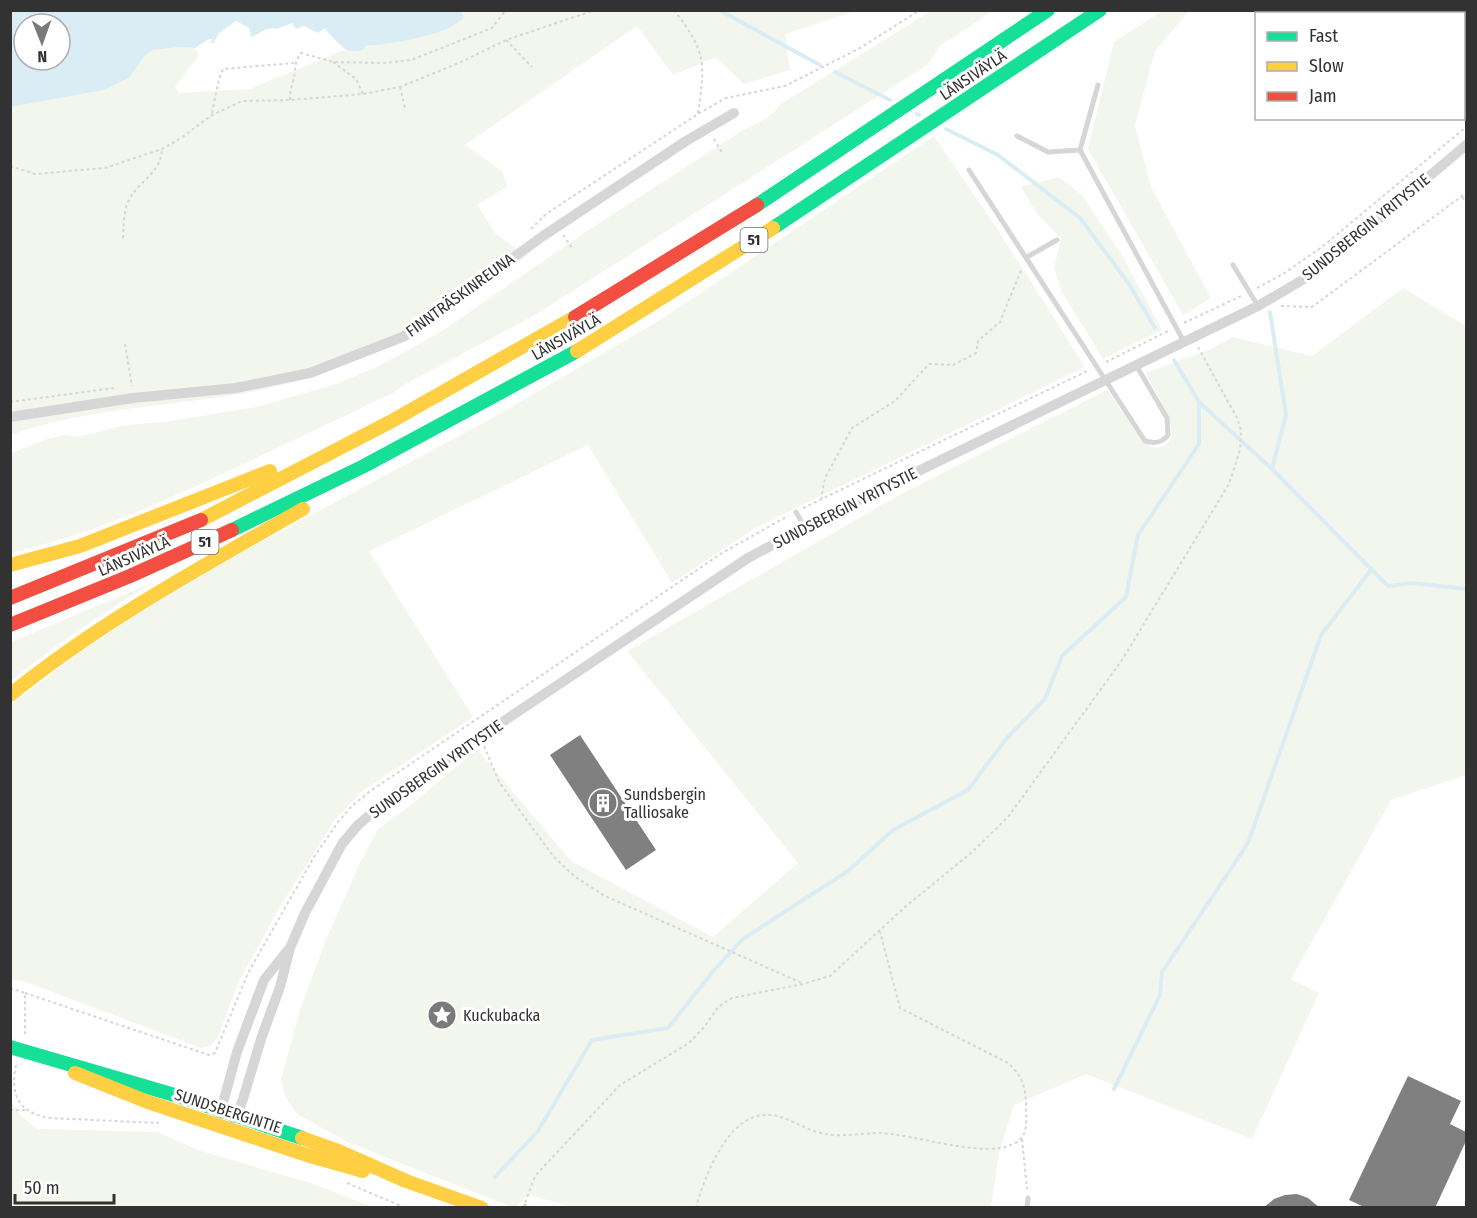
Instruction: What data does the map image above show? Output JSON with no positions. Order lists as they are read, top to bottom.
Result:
{
  "streets": {
    "main road": ["LÄNSIVÄYLÄ", "51", "SUNDSBERGINTIE"],
    "street": ["SUNDSBERGIN YRITYSTIE", "FINNTRÄSKINREUNA"]
  },
  "crossings": [
    ["SUNDSBERGIN YRITYSTIE", "SUNDSBERGINTIE"]
  ],
  "places": {
    "building": ["Sundsbergin Talliosake"],
    "place": ["Kuckubacka"]
  },
  "legend": ["Fast", "Slow", "Jam"],
  "scale_bar": "50 m",
  "north": "bottom"
}
